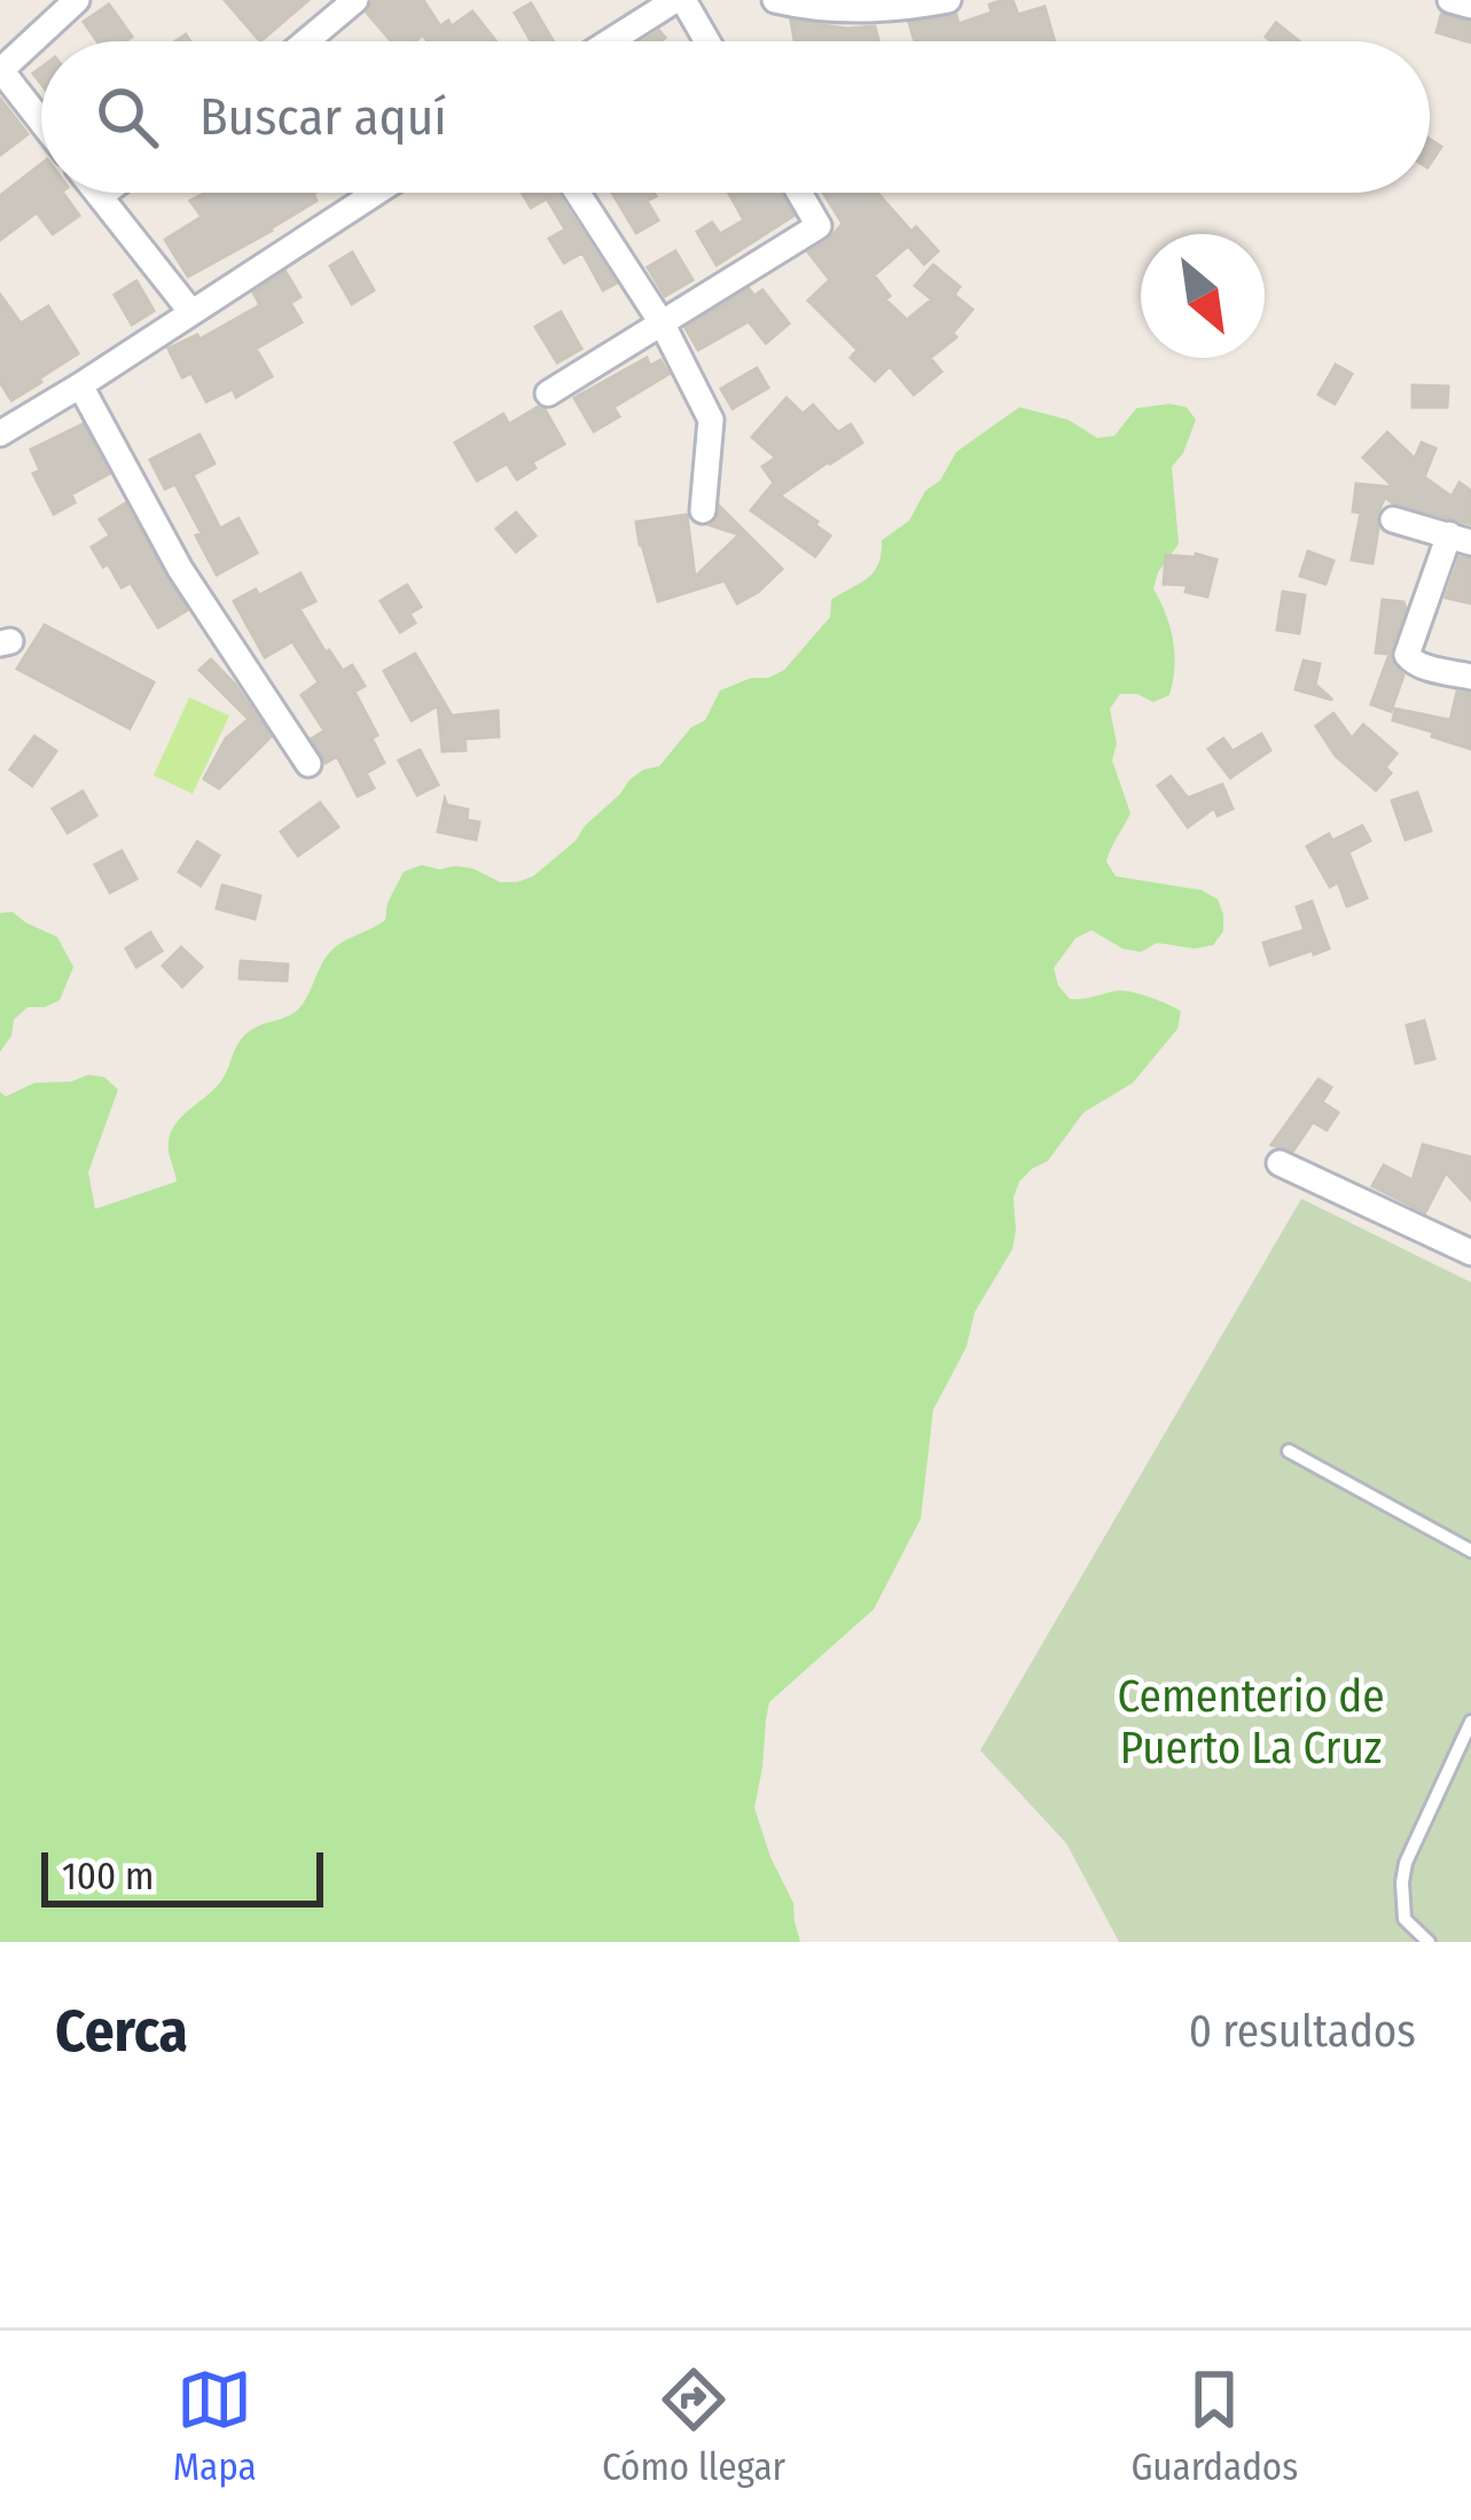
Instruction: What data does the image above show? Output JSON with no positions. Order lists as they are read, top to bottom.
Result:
{
  "parks": ["Cementerio de Puerto La Cruz"],
  "scale_bar": "100 m",
  "north": "bottom right",
  "page": {
    "search": "Buscar aquí",
    "scale": "100 m",
    "heading": ["Cerca", "0 resultados"],
    "nav": ["Mapa", "Cómo llegar", "Guardados"]
  }
}
